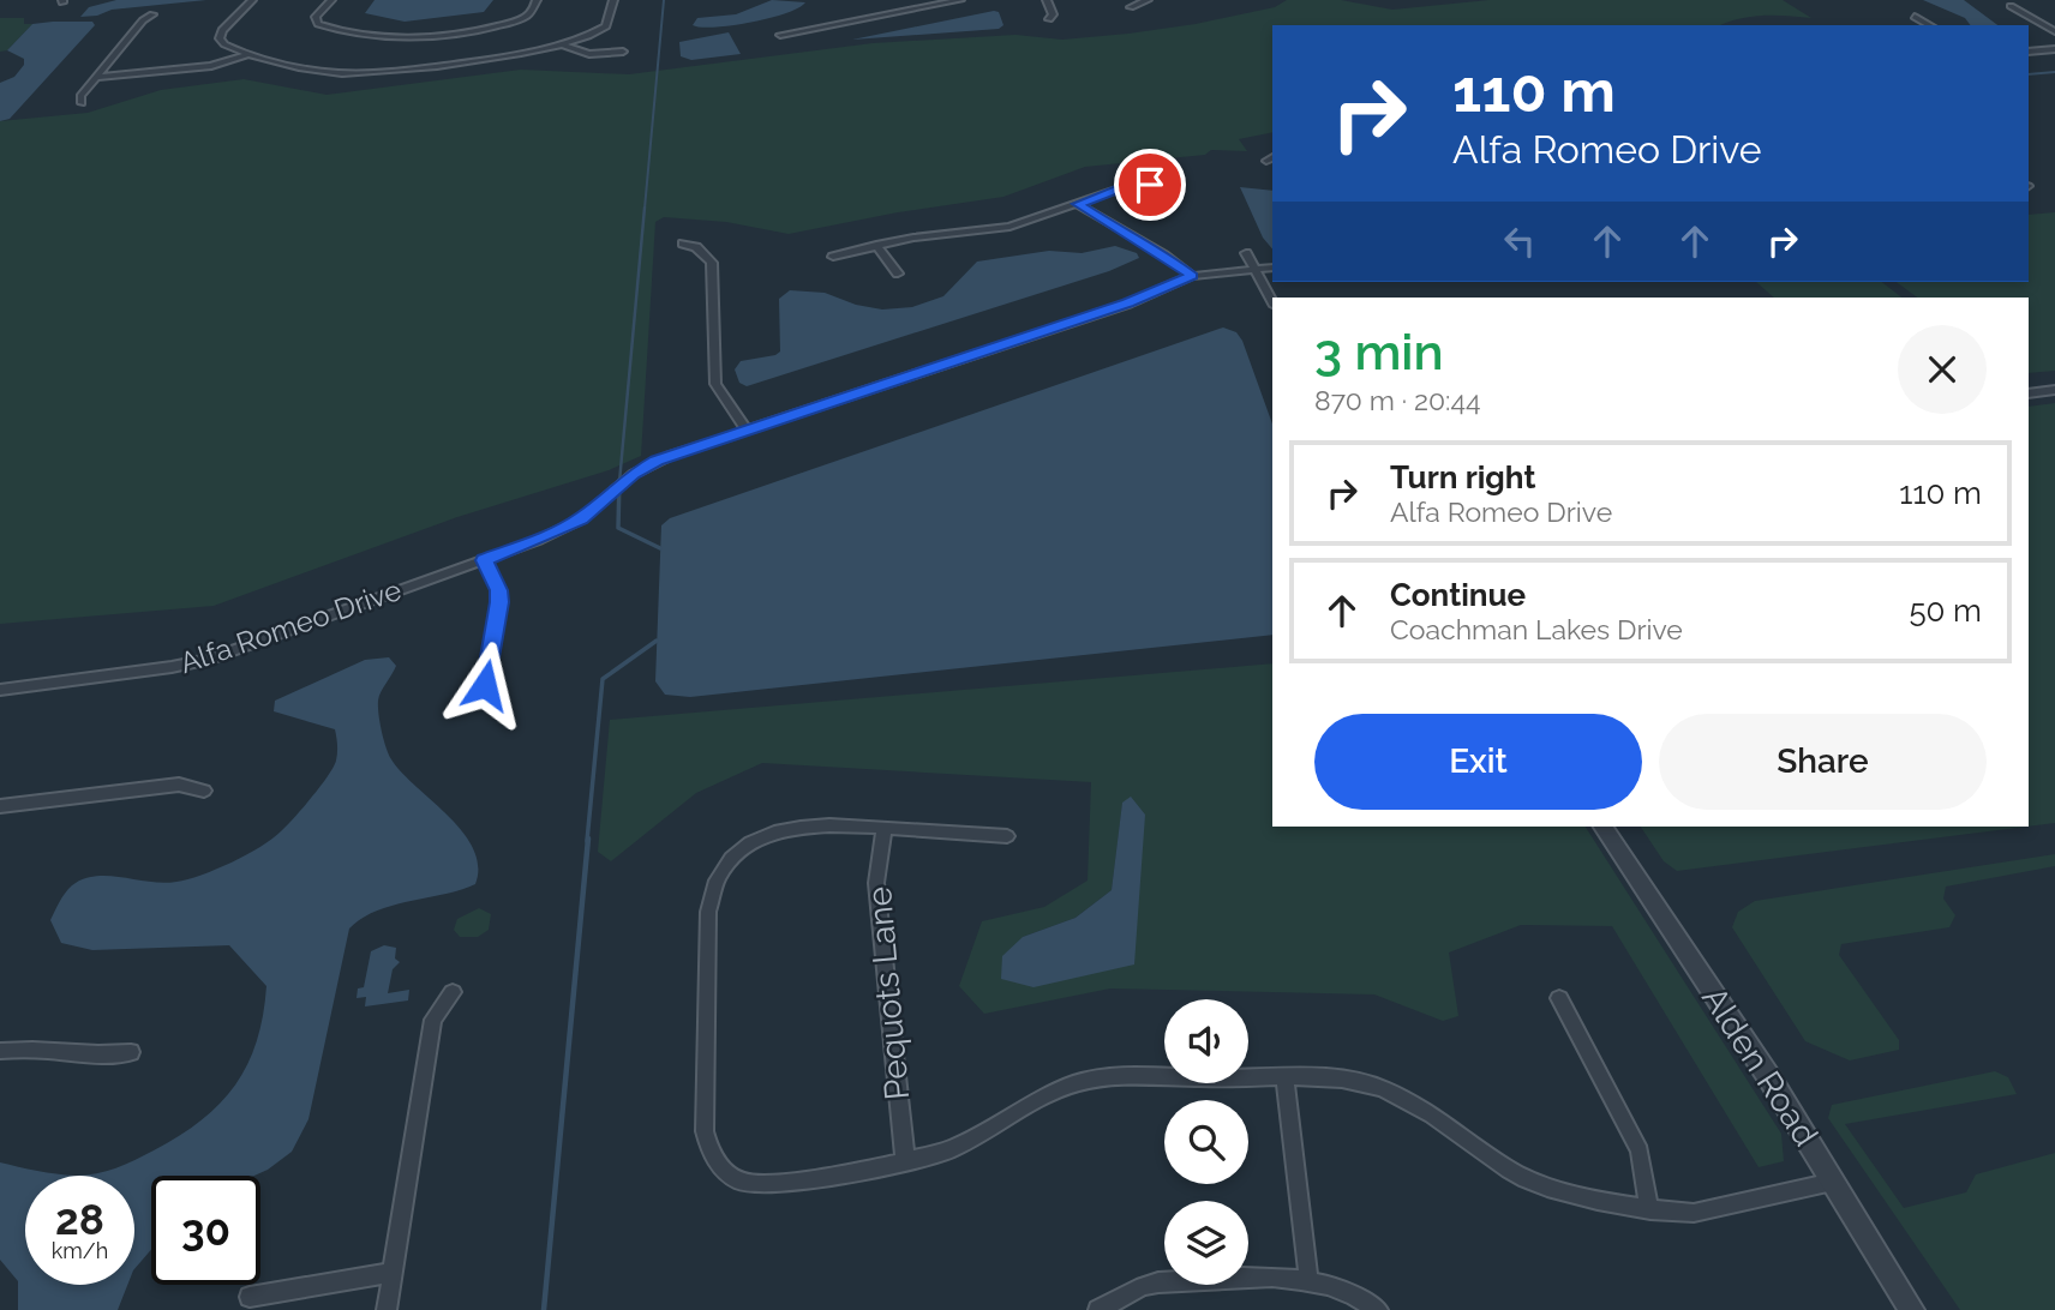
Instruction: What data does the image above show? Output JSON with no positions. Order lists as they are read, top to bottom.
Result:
{
  "streets": {
    "street": ["Alfa Romeo Drive", "Pequots Lane", "Alden Road"]
  },
  "page": {
    "turn": ["110 m", "Alfa Romeo Drive"],
    "heading": ["3 min", "870 m · 20:44"],
    "list": [
      {
        "name": "Turn right",
        "note": "Alfa Romeo Drive",
        "value": "110 m"
      },
      {
        "name": "Continue",
        "note": "Coachman Lakes Drive",
        "value": "50 m"
      }
    ],
    "buttons": ["Exit", "Share"],
    "speed": "28 km/h",
    "limit": "30"
  }
}
